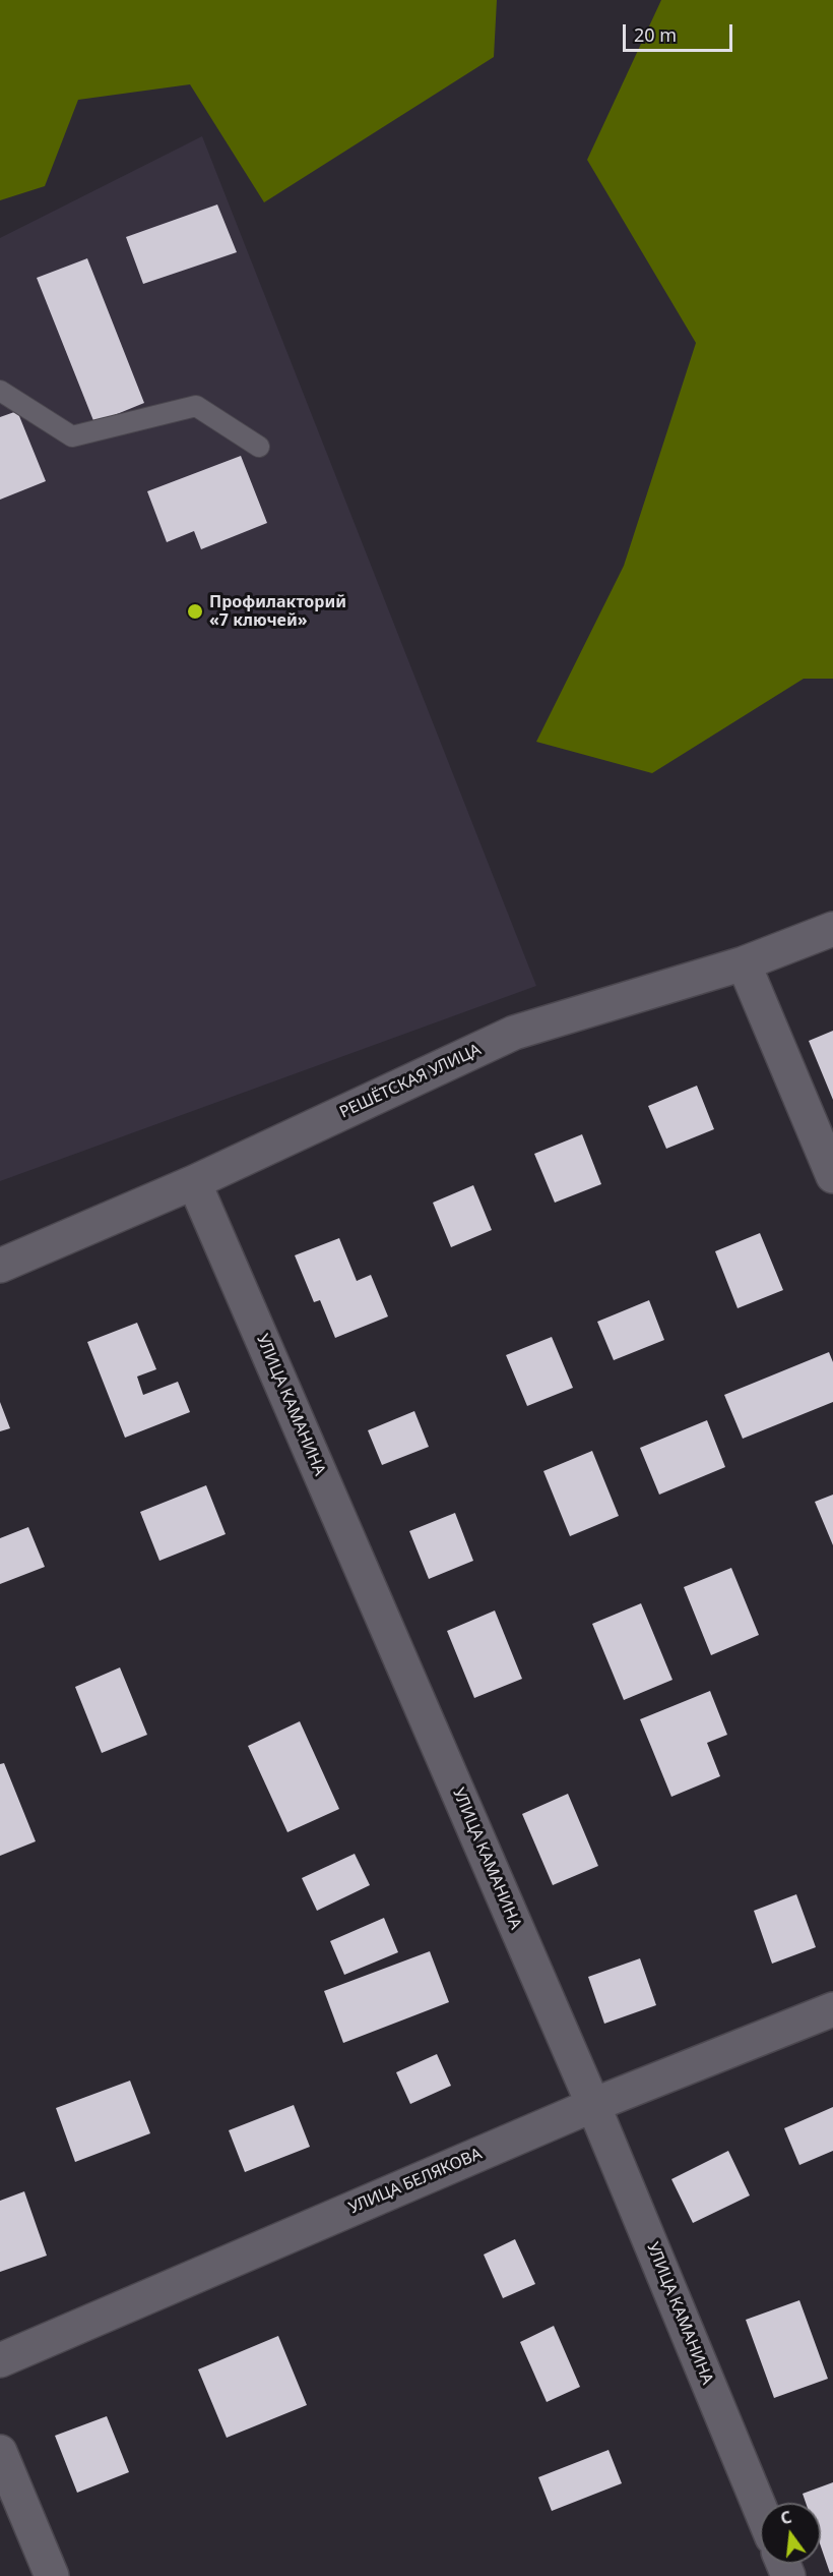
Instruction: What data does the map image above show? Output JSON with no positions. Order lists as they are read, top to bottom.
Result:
{
  "streets": {
    "street": ["РЕШЁТСКАЯ УЛИЦА", "УЛИЦА КАМАНИНА", "УЛИЦА БЕЛЯКОВА"]
  },
  "crossings": [
    ["РЕШЁТСКАЯ УЛИЦА", "УЛИЦА КАМАНИНА"],
    ["УЛИЦА КАМАНИНА", "УЛИЦА БЕЛЯКОВА"]
  ],
  "places": ["Профилакторий «7 ключей»"],
  "scale_bar": "20 m",
  "north": "top"
}
